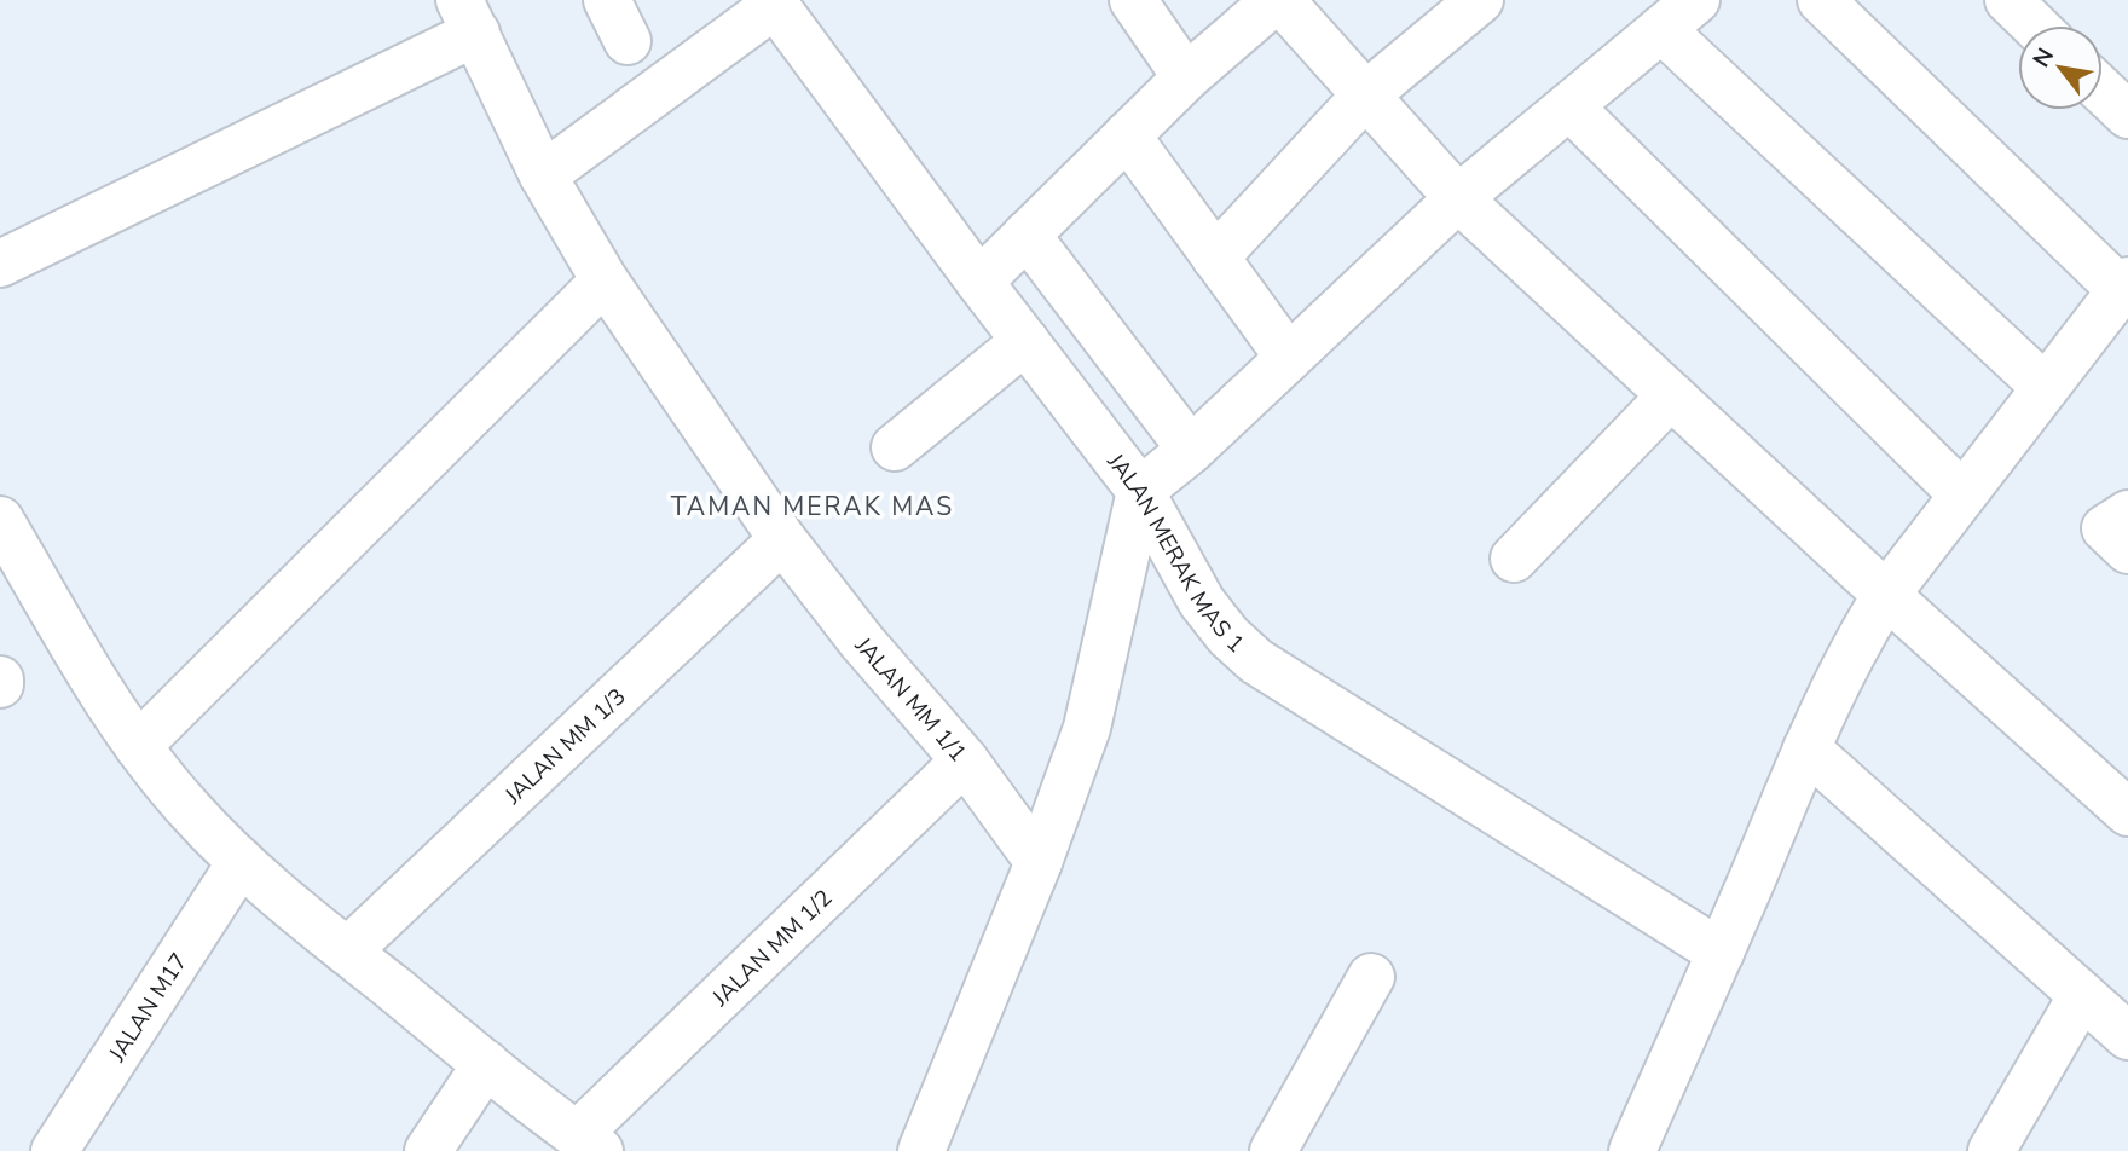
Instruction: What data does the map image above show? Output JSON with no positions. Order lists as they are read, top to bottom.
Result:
{
  "streets": {
    "street": [
      "JALAN MERAK MAS 1",
      "JALAN MM 1/1",
      "JALAN MM 1/3",
      "JALAN MM 1/2",
      "JALAN M17"
    ]
  },
  "crossings": [
    ["JALAN MM 1/1", "JALAN MM 1/3"],
    ["JALAN MM 1/1", "JALAN MM 1/2"]
  ],
  "districts": ["TAMAN MERAK MAS"],
  "north": "top left"
}
